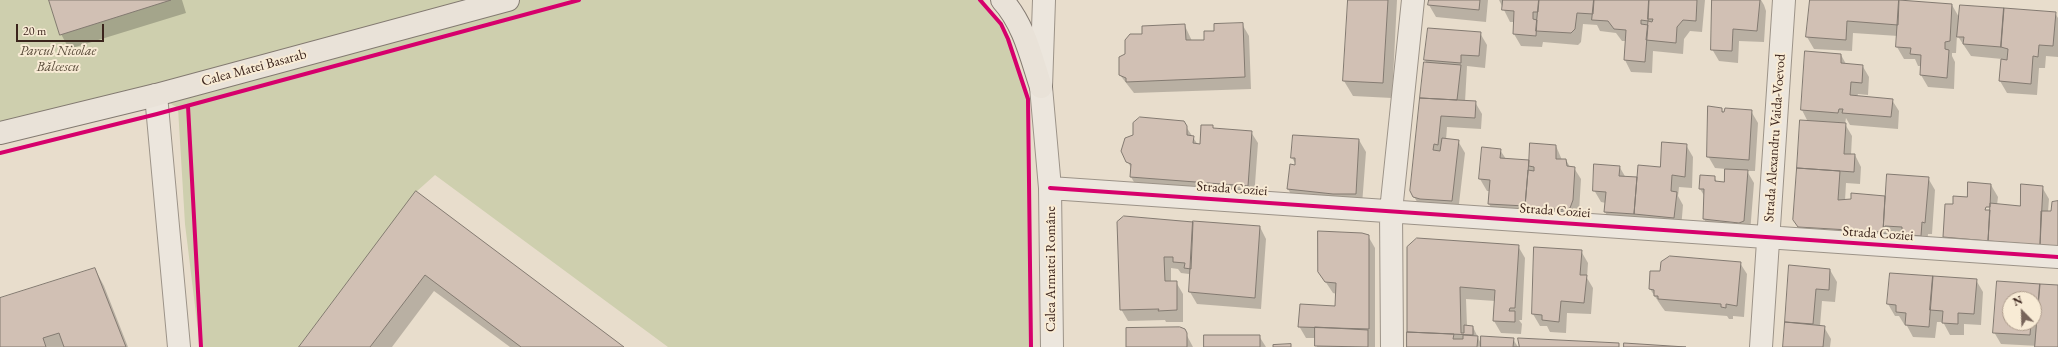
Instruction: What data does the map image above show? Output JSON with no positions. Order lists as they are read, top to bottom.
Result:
{
  "streets": {
    "main road": ["Calea Matei Basarab"],
    "street": ["Strada Alexandru Vaida-Voevod", "Strada Coziei", "Calea Armatei Române"]
  },
  "crossings": [
    ["Strada Alexandru Vaida-Voevod", "Strada Coziei"],
    ["Strada Coziei", "Calea Armatei Române"]
  ],
  "parks": ["Parcul Nicolae Bălcescu"],
  "scale_bar": "20 m",
  "north": "top left"
}
